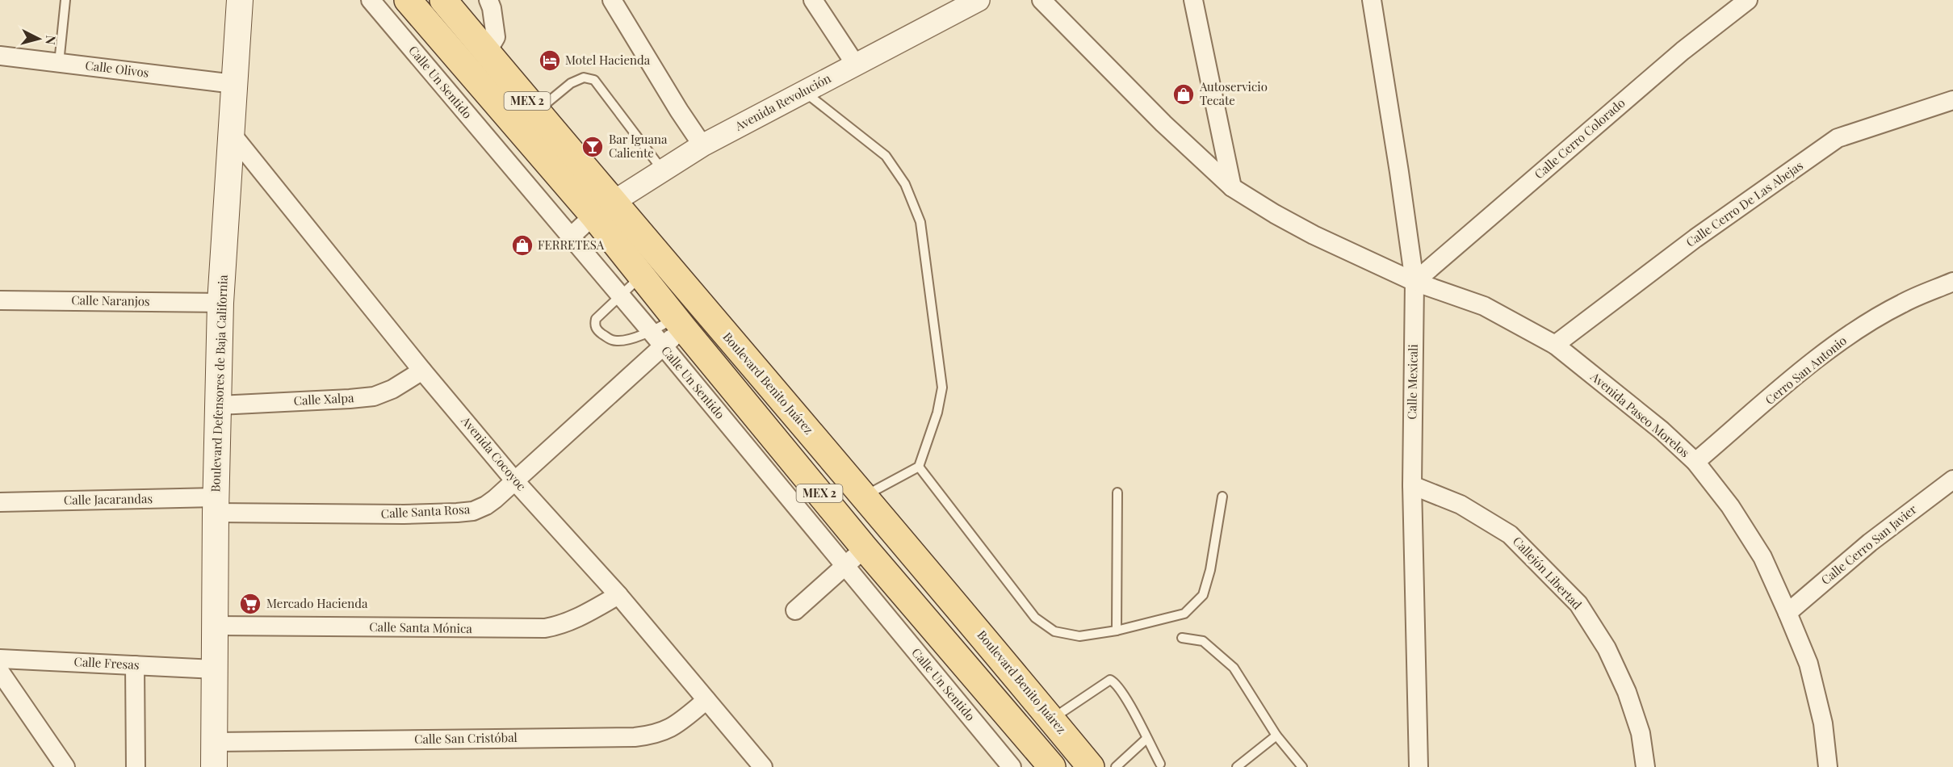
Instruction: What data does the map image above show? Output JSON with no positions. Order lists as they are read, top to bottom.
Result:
{
  "streets": {
    "main road": ["MEX 2", "Boulevard Defensores de Baja California", "Boulevard Benito Juárez"],
    "street": [
      "Calle Olivos",
      "Calle Un Sentido",
      "Avenida Revolución",
      "Calle Cerro Colorado",
      "Calle Cerro De Las Abejas",
      "Calle Naranjos",
      "Cerro San Antonio",
      "Calle Mexicali",
      "Calle Xalpa",
      "Avenida Paseo Morelos",
      "Avenida Cocoyoc",
      "Calle Jacarandas",
      "Calle Santa Rosa",
      "Calle Cerro San Javier",
      "Callejón Libertad",
      "Calle Santa Mónica",
      "Calle Fresas",
      "Calle San Cristóbal"
    ]
  },
  "crossings": [
    ["Calle Olivos", "Boulevard Defensores de Baja California"],
    ["Calle Un Sentido", "Calle Santa Rosa"],
    ["Avenida Revolución", "Boulevard Benito Juárez"],
    ["Calle Cerro Colorado", "Calle Mexicali"],
    ["Calle Cerro Colorado", "Avenida Paseo Morelos"],
    ["Calle Cerro De Las Abejas", "Avenida Paseo Morelos"],
    ["Calle Naranjos", "Boulevard Defensores de Baja California"],
    ["Cerro San Antonio", "Avenida Paseo Morelos"],
    ["Calle Mexicali", "Avenida Paseo Morelos"],
    ["Calle Mexicali", "Callejón Libertad"],
    ["Boulevard Defensores de Baja California", "Calle Xalpa"],
    ["Boulevard Defensores de Baja California", "Avenida Cocoyoc"],
    ["Boulevard Defensores de Baja California", "Calle Jacarandas"],
    ["Boulevard Defensores de Baja California", "Calle Santa Rosa"],
    ["Boulevard Defensores de Baja California", "Calle Santa Mónica"],
    ["Boulevard Defensores de Baja California", "Calle Fresas"],
    ["Boulevard Defensores de Baja California", "Calle San Cristóbal"],
    ["Boulevard Benito Juárez", "Calle Santa Rosa"],
    ["Calle Xalpa", "Avenida Cocoyoc"],
    ["Avenida Paseo Morelos", "Calle Cerro San Javier"],
    ["Avenida Cocoyoc", "Calle Santa Rosa"],
    ["Avenida Cocoyoc", "Calle Santa Mónica"],
    ["Avenida Cocoyoc", "Calle San Cristóbal"],
    ["Calle Jacarandas", "Calle Santa Rosa"]
  ],
  "places": {
    "hotel": ["Motel Hacienda"],
    "shop": ["Autoservicio Tecate", "FERRETESA"],
    "bar": ["Bar Iguana Caliente"],
    "supermarket": ["Mercado Hacienda"]
  },
  "north": "right"
}
